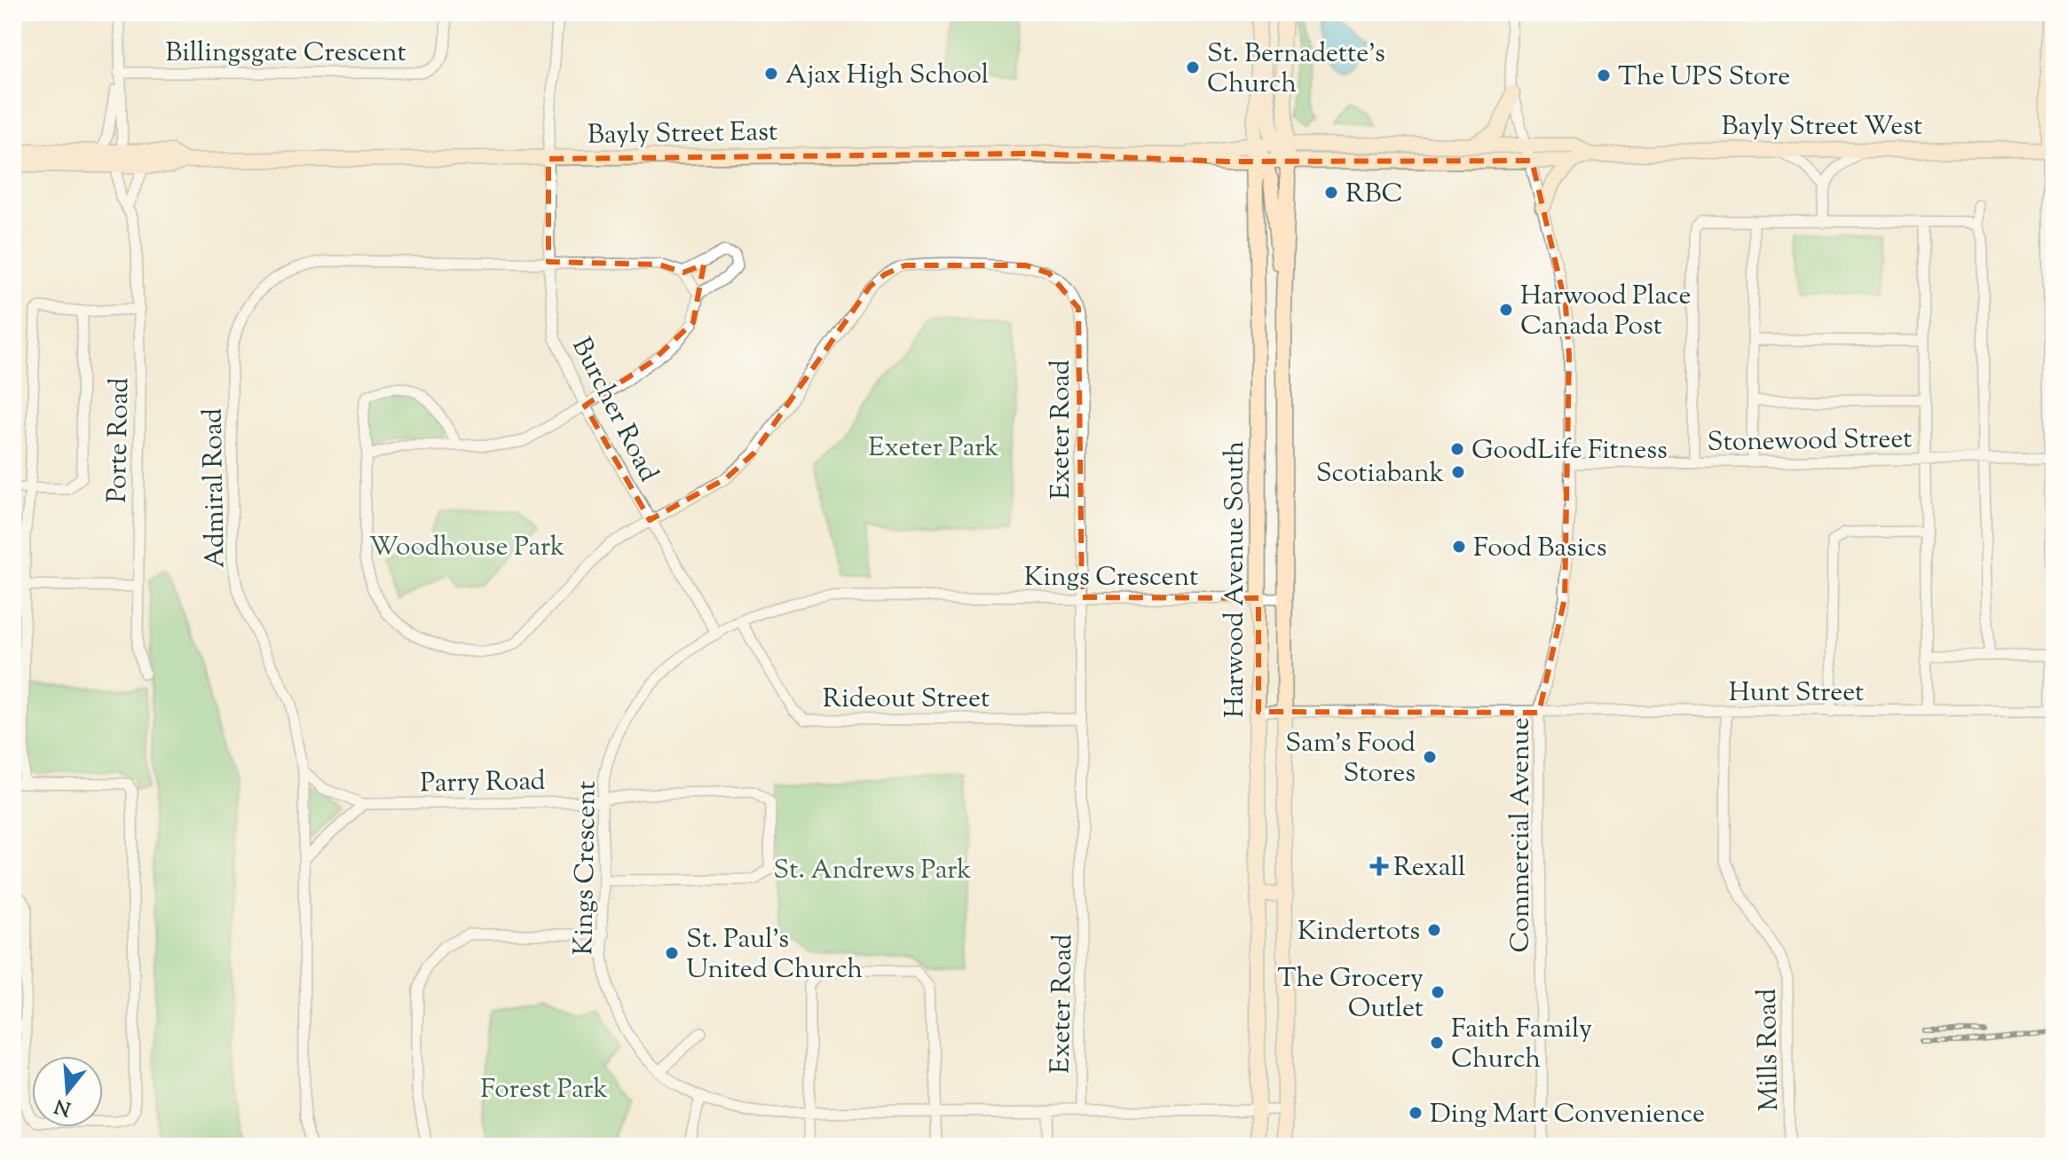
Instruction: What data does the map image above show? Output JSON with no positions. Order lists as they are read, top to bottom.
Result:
{
  "streets": {
    "main road": ["Bayly Street West", "Bayly Street East", "Harwood Avenue South"],
    "street": [
      "Billingsgate Crescent",
      "Burcher Road",
      "Exeter Road",
      "Stonewood Street",
      "Porte Road",
      "Admiral Road",
      "Kings Crescent",
      "Hunt Street",
      "Rideout Street",
      "Parry Road",
      "Commercial Avenue",
      "Mills Road"
    ]
  },
  "crossings": [
    ["Billingsgate Crescent", "Porte Road"],
    ["Bayly Street West", "Bayly Street East"],
    ["Bayly Street West", "Harwood Avenue South"],
    ["Bayly Street West", "Commercial Avenue"],
    ["Bayly Street East", "Burcher Road"],
    ["Bayly Street East", "Porte Road"],
    ["Bayly Street East", "Harwood Avenue South"],
    ["Burcher Road", "Exeter Road"],
    ["Burcher Road", "Admiral Road"],
    ["Burcher Road", "Kings Crescent"],
    ["Exeter Road", "Kings Crescent"],
    ["Exeter Road", "Rideout Street"],
    ["Stonewood Street", "Commercial Avenue"],
    ["Admiral Road", "Parry Road"],
    ["Kings Crescent", "Harwood Avenue South"],
    ["Kings Crescent", "Rideout Street"],
    ["Kings Crescent", "Parry Road"],
    ["Harwood Avenue South", "Hunt Street"],
    ["Hunt Street", "Commercial Avenue"],
    ["Hunt Street", "Mills Road"]
  ],
  "parks": [
    "Exeter Park",
    "Woodhouse Park",
    "St. Andrews Park",
    "Forest Park"
  ],
  "places": {
    "other": [
      "St. Bernadette's Church",
      "Ajax High School",
      "The UPS Store",
      "RBC",
      "Harwood Place Canada Post",
      "GoodLife Fitness",
      "Scotiabank",
      "Food Basics",
      "Sam's Food Stores",
      "Kindertots",
      "St. Paul's United Church",
      "The Grocery Outlet",
      "Faith Family Church",
      "Ding Mart Convenience"
    ],
    "health": ["Rexall"]
  },
  "north": "bottom"
}
